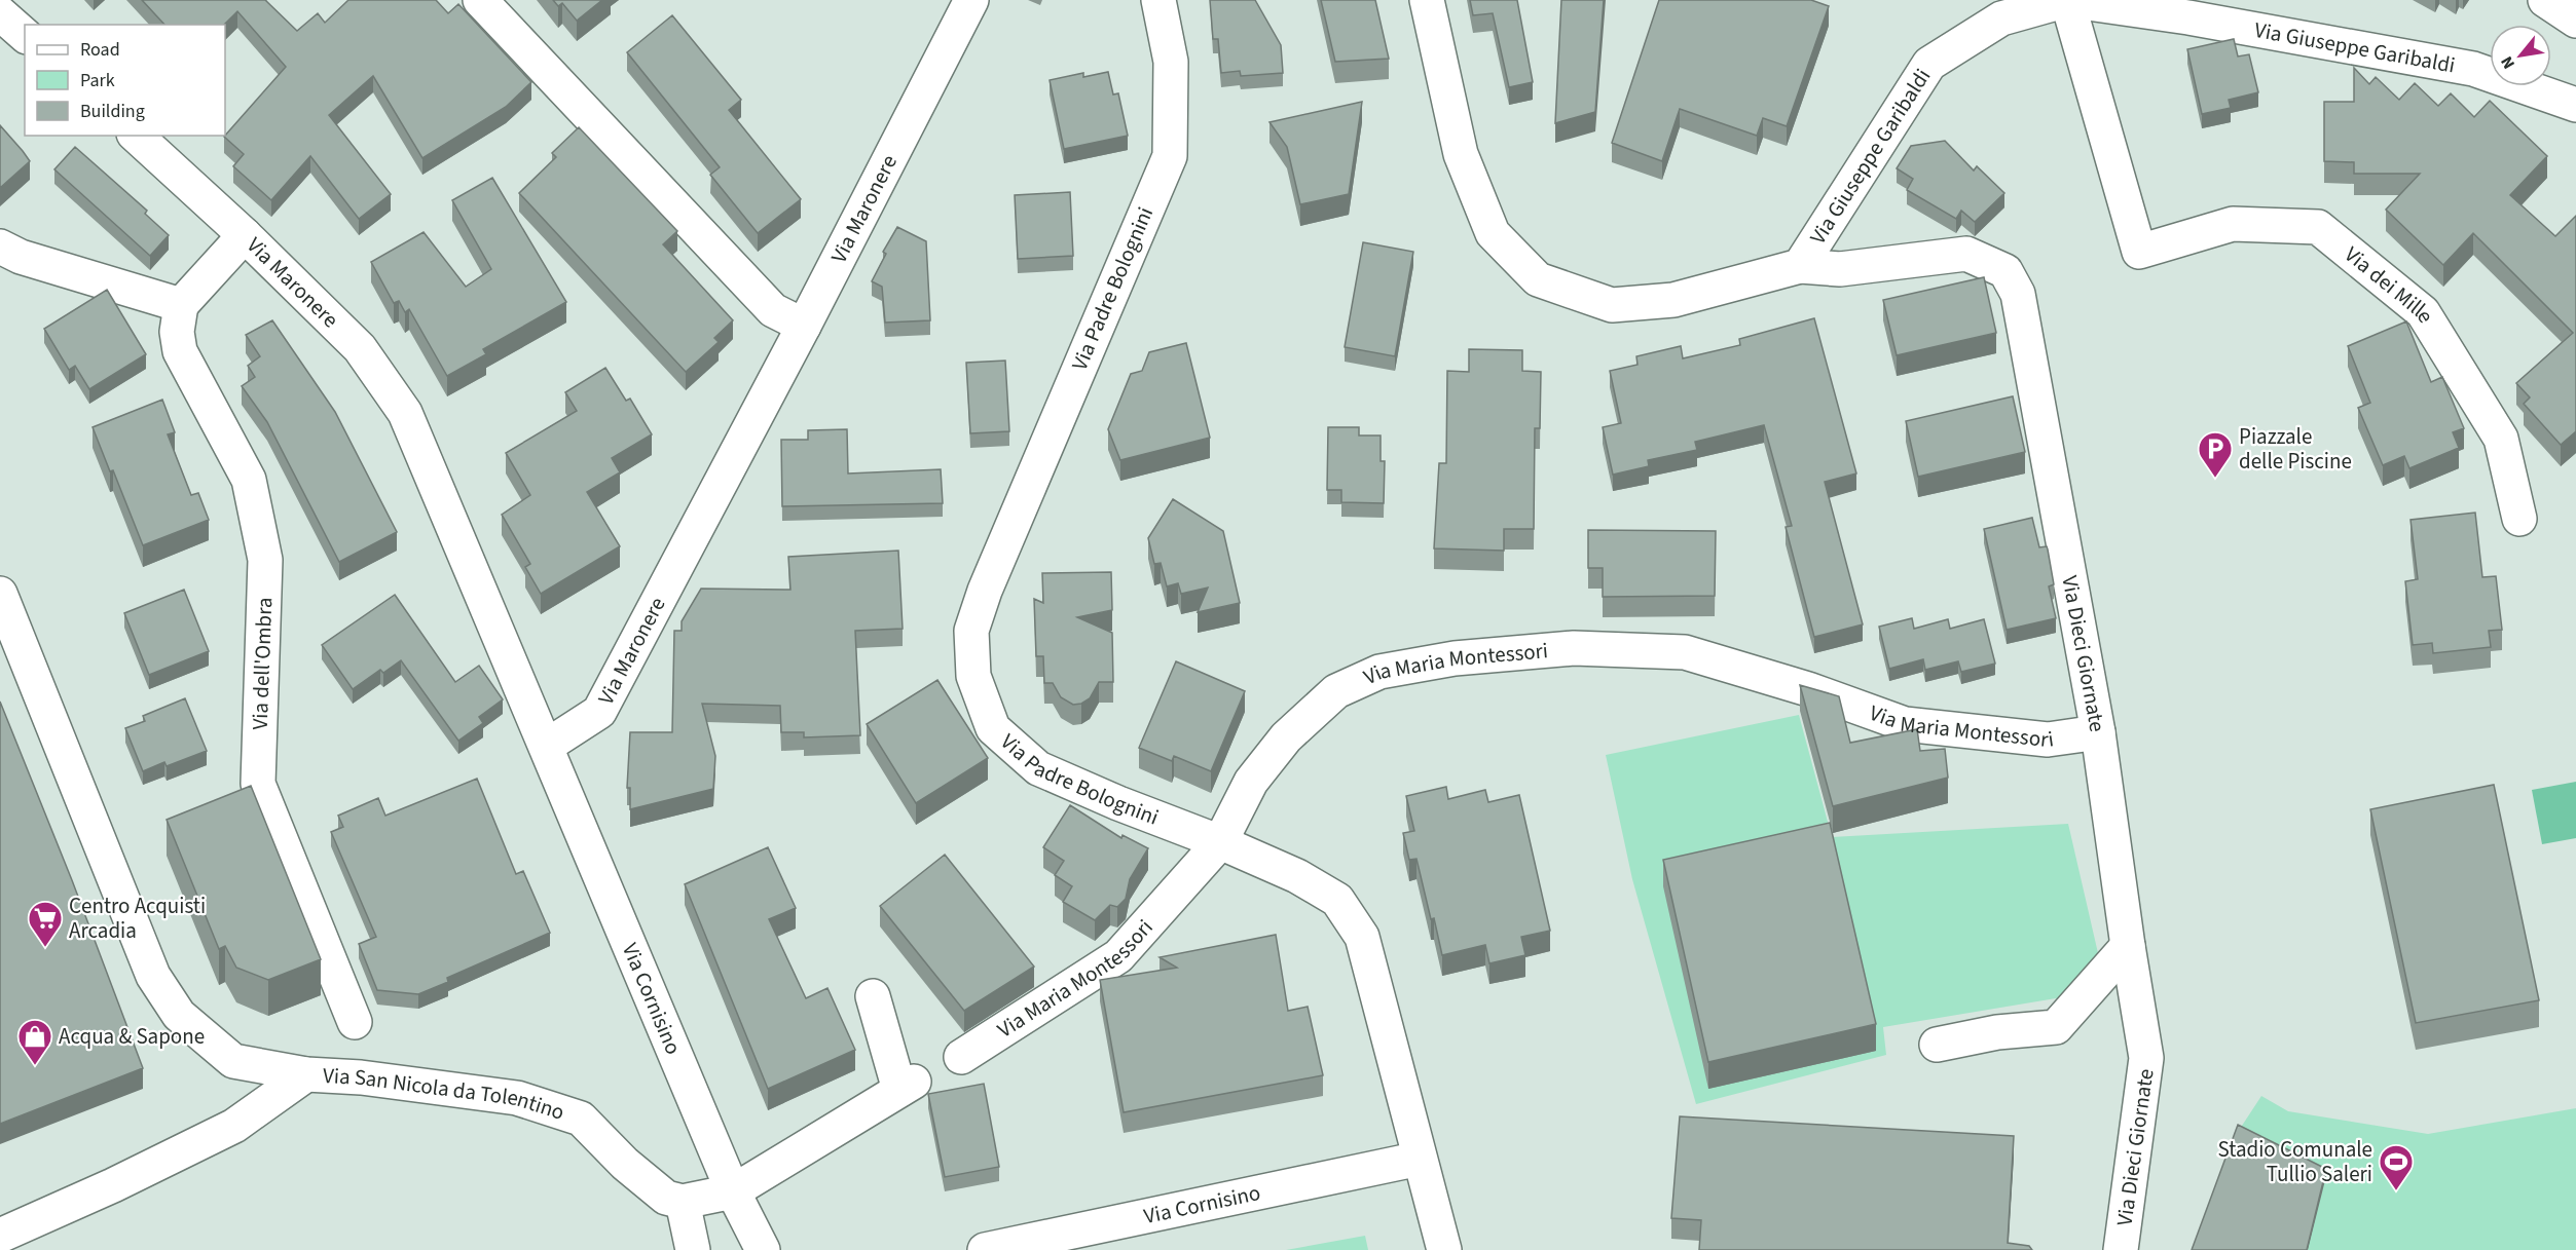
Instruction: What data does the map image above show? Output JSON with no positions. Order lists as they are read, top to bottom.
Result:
{
  "streets": {
    "street": [
      "Via Giuseppe Garibaldi",
      "Via Maronere",
      "Via dei Mille",
      "Via Padre Bolognini",
      "Via Dieci Giornate",
      "Via dell'Ombra",
      "Via Maria Montessori",
      "Via Cornisino",
      "Via San Nicola da Tolentino"
    ]
  },
  "crossings": [
    ["Via Giuseppe Garibaldi", "Via dei Mille"],
    ["Via Giuseppe Garibaldi", "Via Dieci Giornate"],
    ["Via Maronere", "Via Cornisino"],
    ["Via Padre Bolognini", "Via Maria Montessori"],
    ["Via Padre Bolognini", "Via Cornisino"],
    ["Via Dieci Giornate", "Via Maria Montessori"]
  ],
  "places": {
    "parking": ["Piazzale delle Piscine"],
    "supermarket": ["Centro Acquisti Arcadia"],
    "shop": ["Acqua & Sapone"],
    "sports": ["Stadio Comunale Tullio Saleri"]
  },
  "legend": ["Road", "Park", "Building"],
  "north": "bottom left"
}
